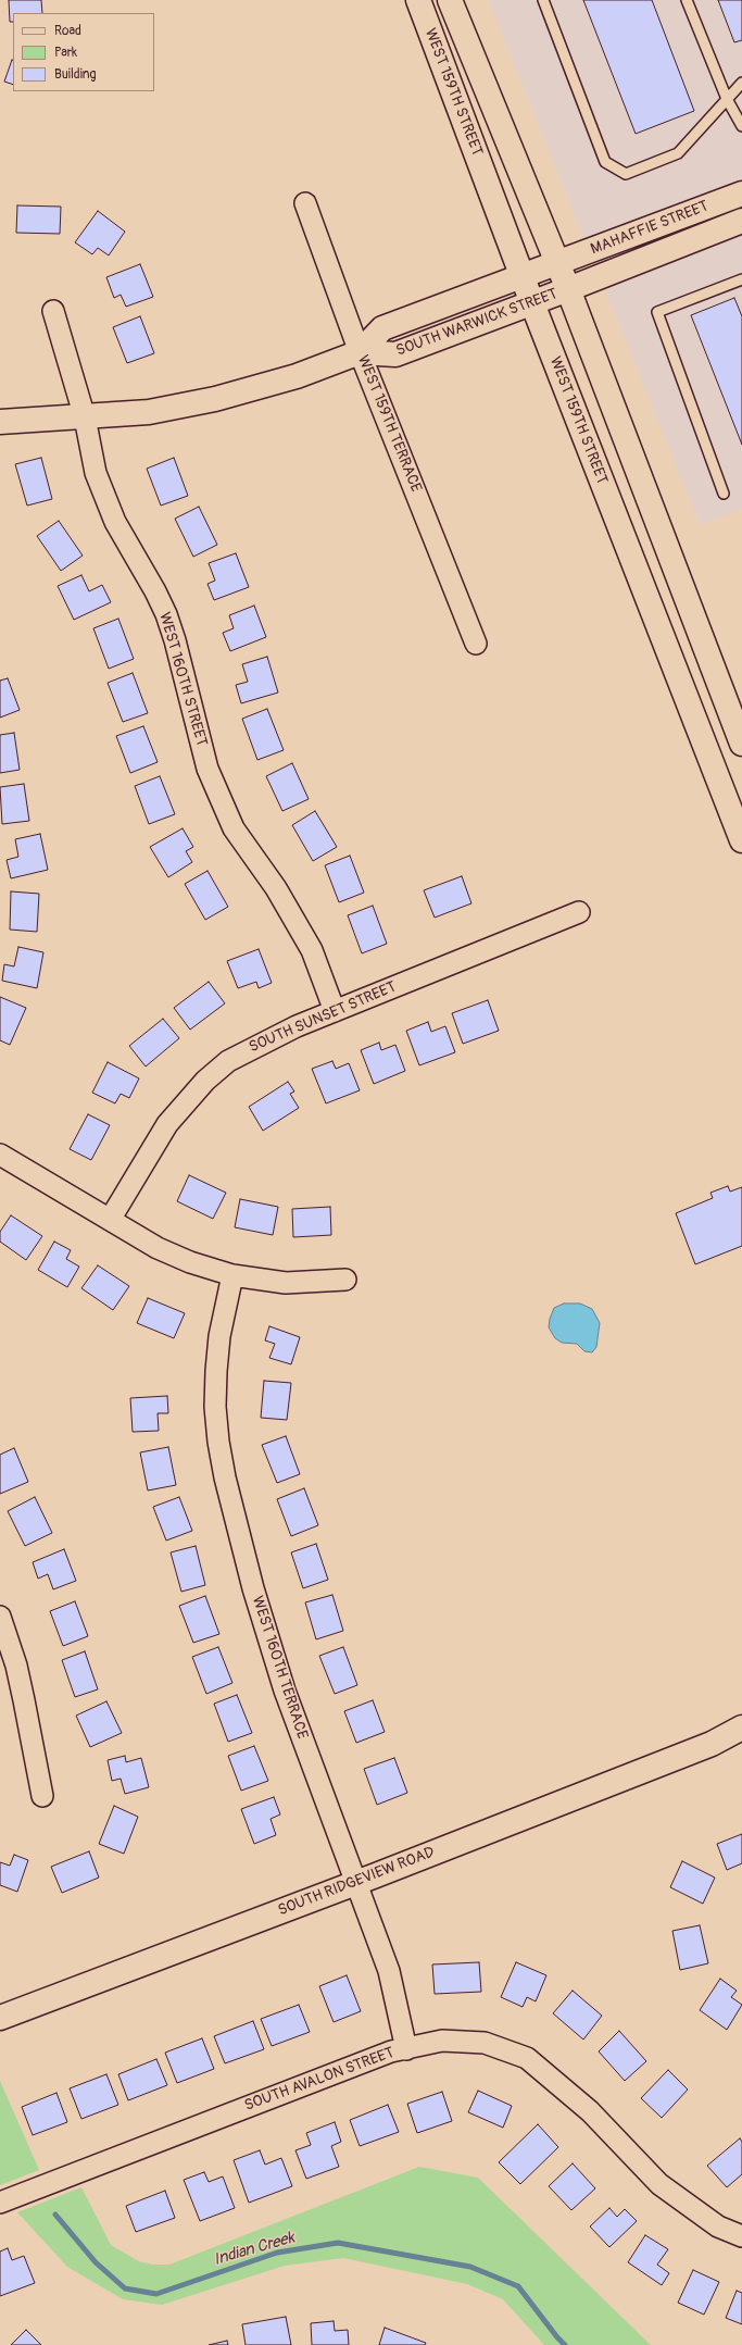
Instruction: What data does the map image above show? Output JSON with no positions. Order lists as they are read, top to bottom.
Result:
{
  "streets": {
    "main road": [
      "WEST 159TH STREET",
      "MAHAFFIE STREET",
      "SOUTH WARWICK STREET",
      "SOUTH RIDGEVIEW ROAD"
    ],
    "street": [
      "WEST 159TH TERRACE",
      "WEST 160TH STREET",
      "SOUTH SUNSET STREET",
      "WEST 160TH TERRACE",
      "SOUTH AVALON STREET"
    ]
  },
  "crossings": [
    ["WEST 159TH STREET", "MAHAFFIE STREET"],
    ["WEST 159TH STREET", "SOUTH WARWICK STREET"],
    ["MAHAFFIE STREET", "SOUTH WARWICK STREET"],
    ["SOUTH WARWICK STREET", "WEST 159TH TERRACE"],
    ["SOUTH WARWICK STREET", "WEST 160TH STREET"],
    ["WEST 160TH STREET", "SOUTH SUNSET STREET"],
    ["WEST 160TH TERRACE", "SOUTH RIDGEVIEW ROAD"],
    ["WEST 160TH TERRACE", "SOUTH AVALON STREET"]
  ],
  "water": ["Indian Creek"],
  "legend": ["Road", "Park", "Building"]
}
